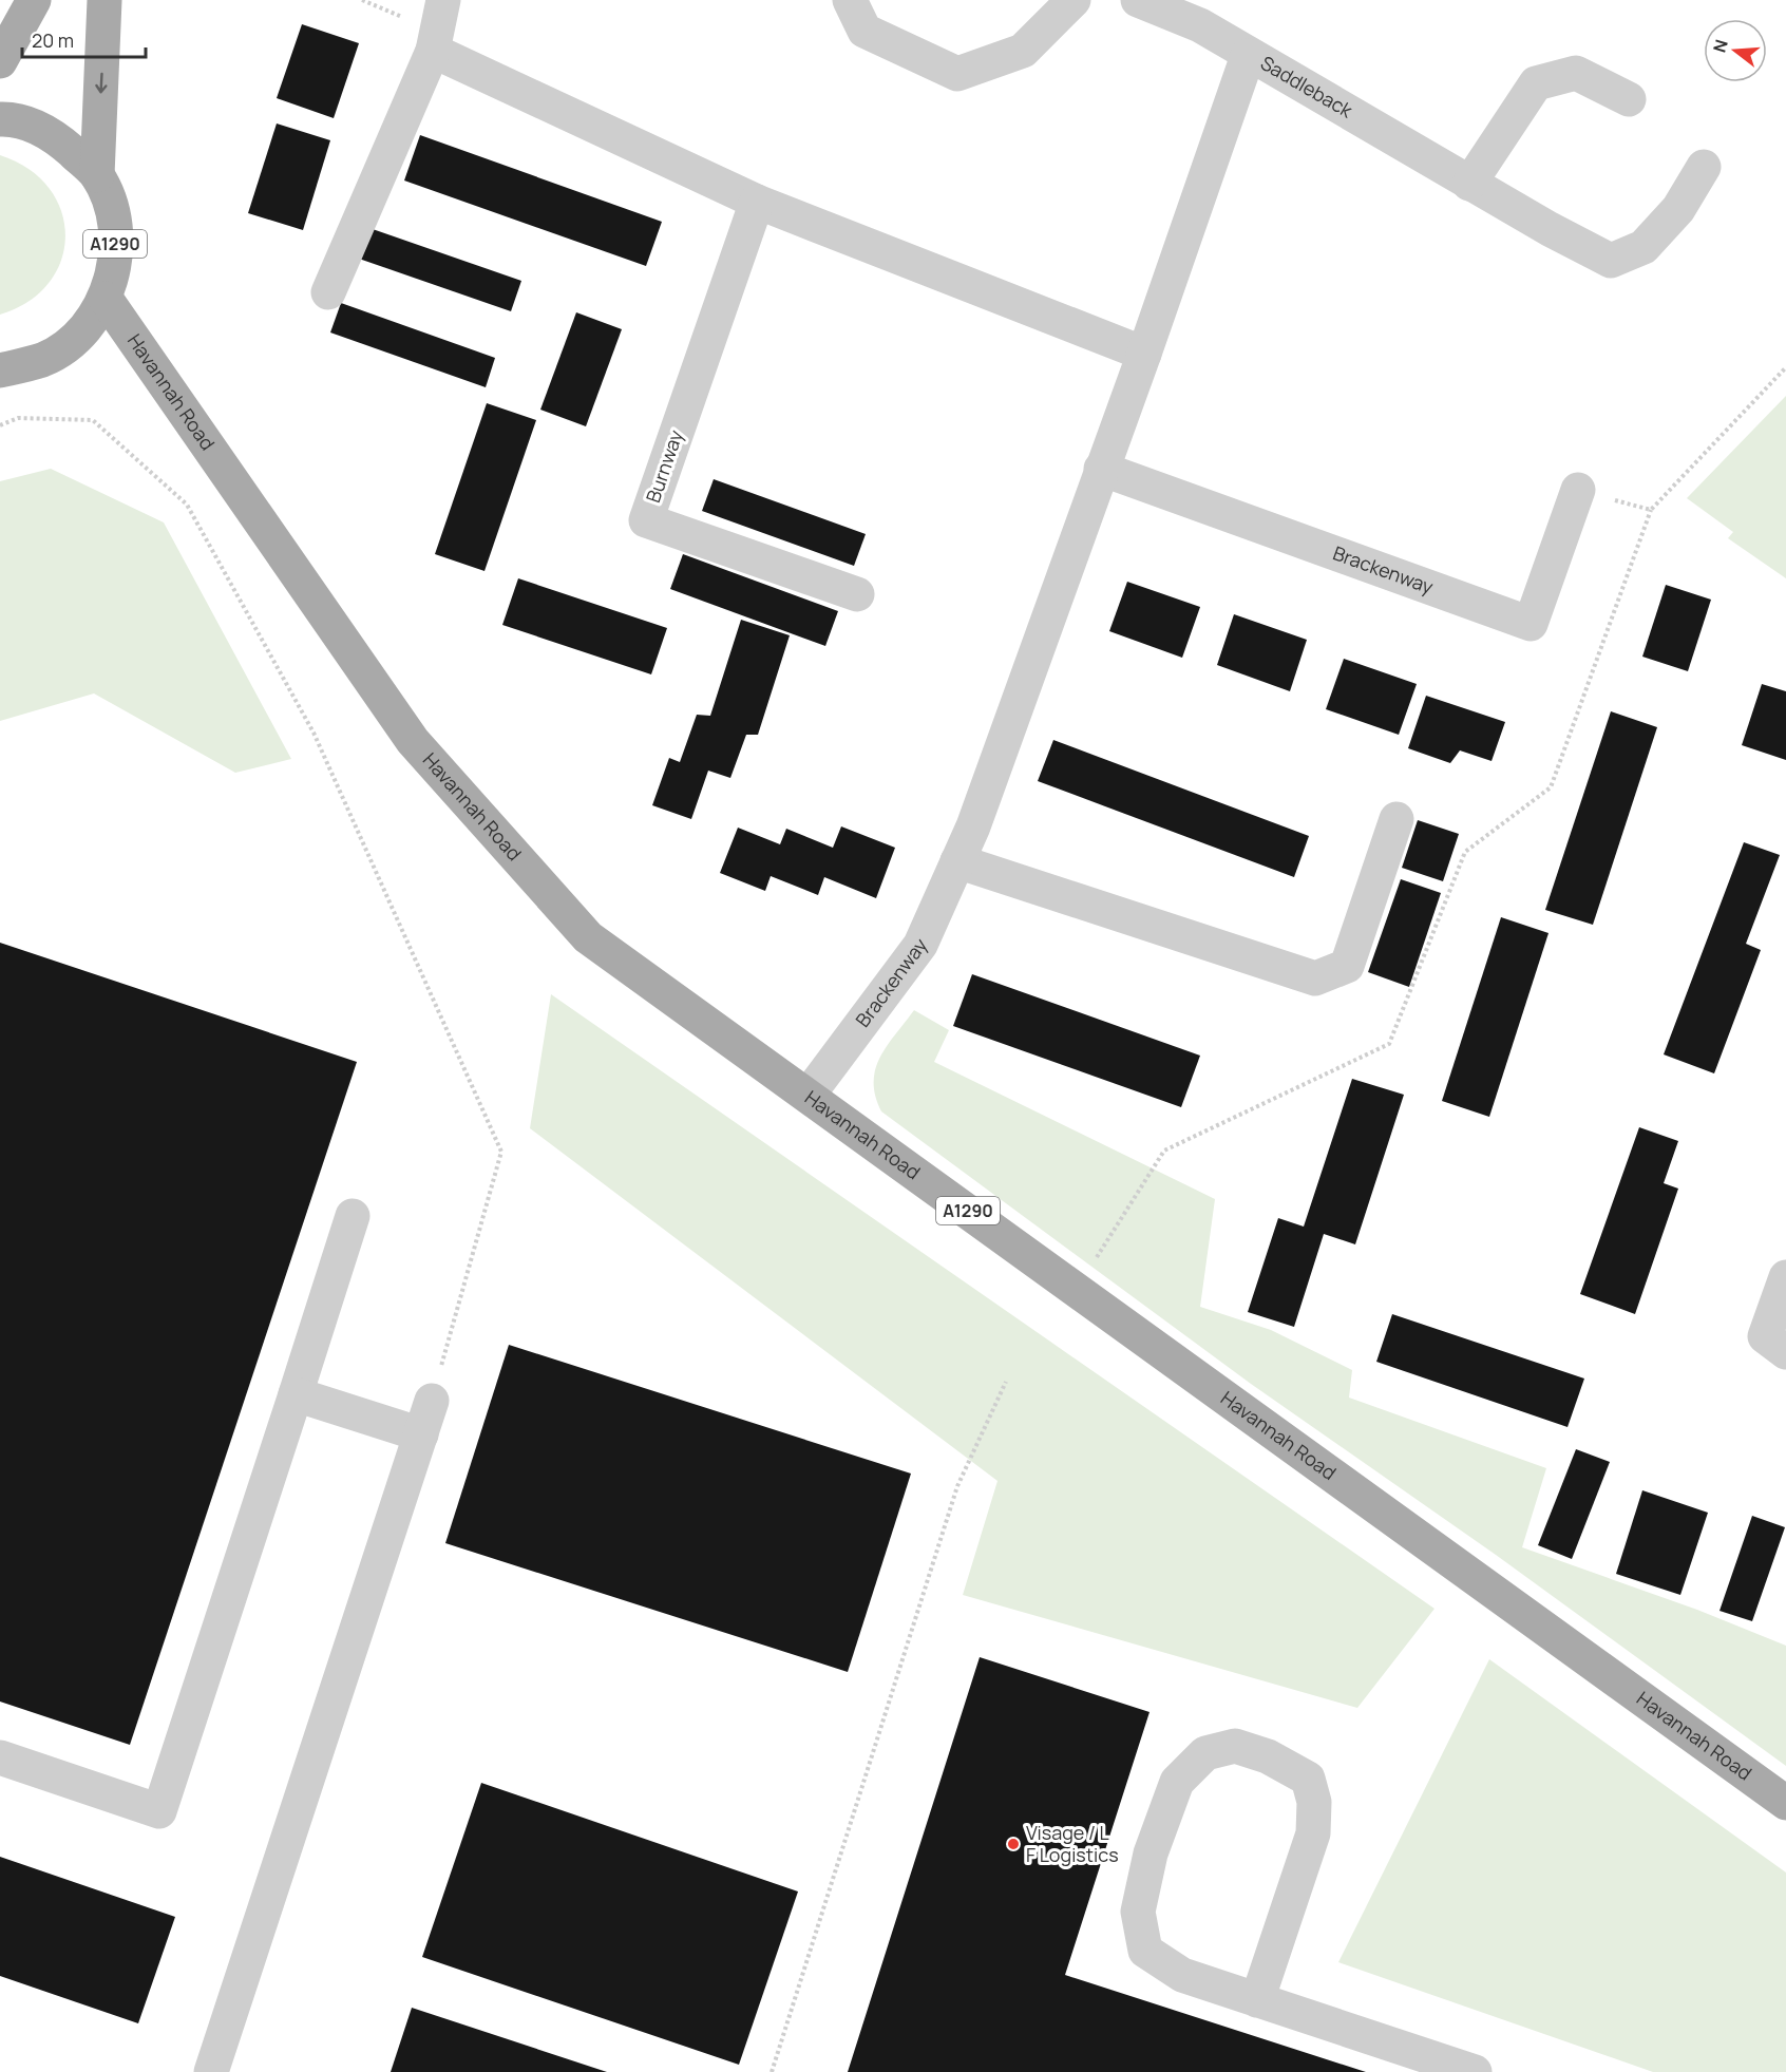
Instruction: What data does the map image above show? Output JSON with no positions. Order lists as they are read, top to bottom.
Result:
{
  "streets": {
    "main road": ["A1290", "Havannah Road"],
    "street": ["Saddleback", "Burnway", "Brackenway"]
  },
  "crossings": [
    ["Saddleback", "Brackenway"],
    ["A1290", "Havannah Road"],
    ["Havannah Road", "Brackenway"]
  ],
  "places": ["Visage / L F Logistics"],
  "scale_bar": "20 m",
  "north": "left"
}
